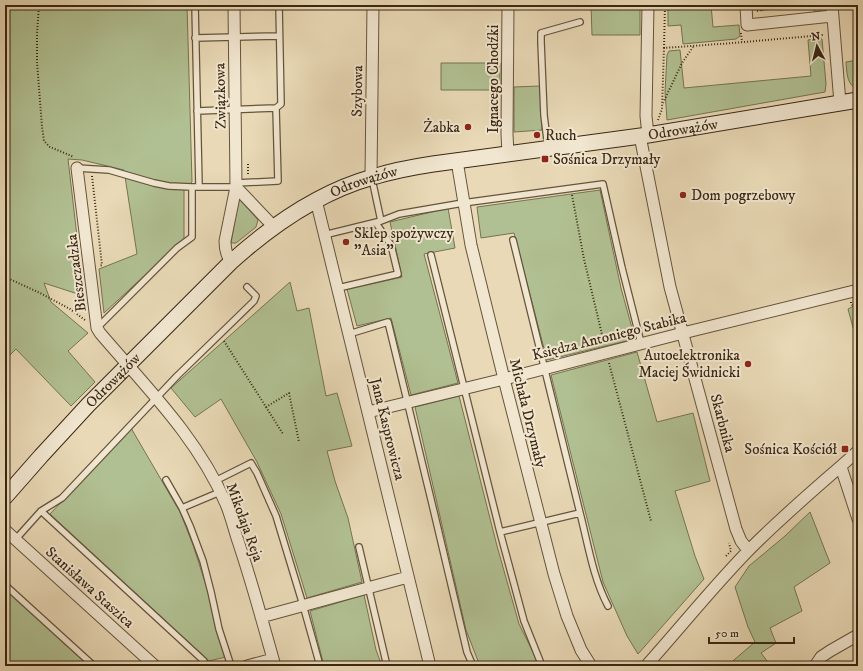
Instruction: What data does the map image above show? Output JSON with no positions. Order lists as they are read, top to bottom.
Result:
{
  "streets": {
    "street": [
      "Ignacego Chodźki",
      "Szybowa",
      "Związkowa",
      "Odrowążów",
      "Bieszczadzka",
      "Księdza Antoniego Stabika",
      "Michała Drzymały",
      "Skarbnika",
      "Jana Kasprowicza",
      "Mikołaja Reja",
      "Stanisława Staszica"
    ]
  },
  "crossings": [
    ["Ignacego Chodźki", "Odrowążów"],
    ["Szybowa", "Odrowążów"],
    ["Związkowa", "Odrowążów"],
    ["Odrowążów", "Bieszczadzka"],
    ["Odrowążów", "Michała Drzymały"],
    ["Odrowążów", "Skarbnika"],
    ["Odrowążów", "Jana Kasprowicza"],
    ["Odrowążów", "Mikołaja Reja"],
    ["Bieszczadzka", "Mikołaja Reja"],
    ["Księdza Antoniego Stabika", "Michała Drzymały"],
    ["Księdza Antoniego Stabika", "Skarbnika"],
    ["Księdza Antoniego Stabika", "Jana Kasprowicza"]
  ],
  "places": {
    "other": [
      "Żabka",
      "Ruch",
      "Dom pogrzebowy",
      "Sklep spożywczy \"Asia\"",
      "Autoelektronika Maciej Świdnicki"
    ],
    "transit": ["Sośnica Drzymały", "Sośnica Kościół"]
  },
  "scale_bar": "50 m",
  "north": "top"
}
